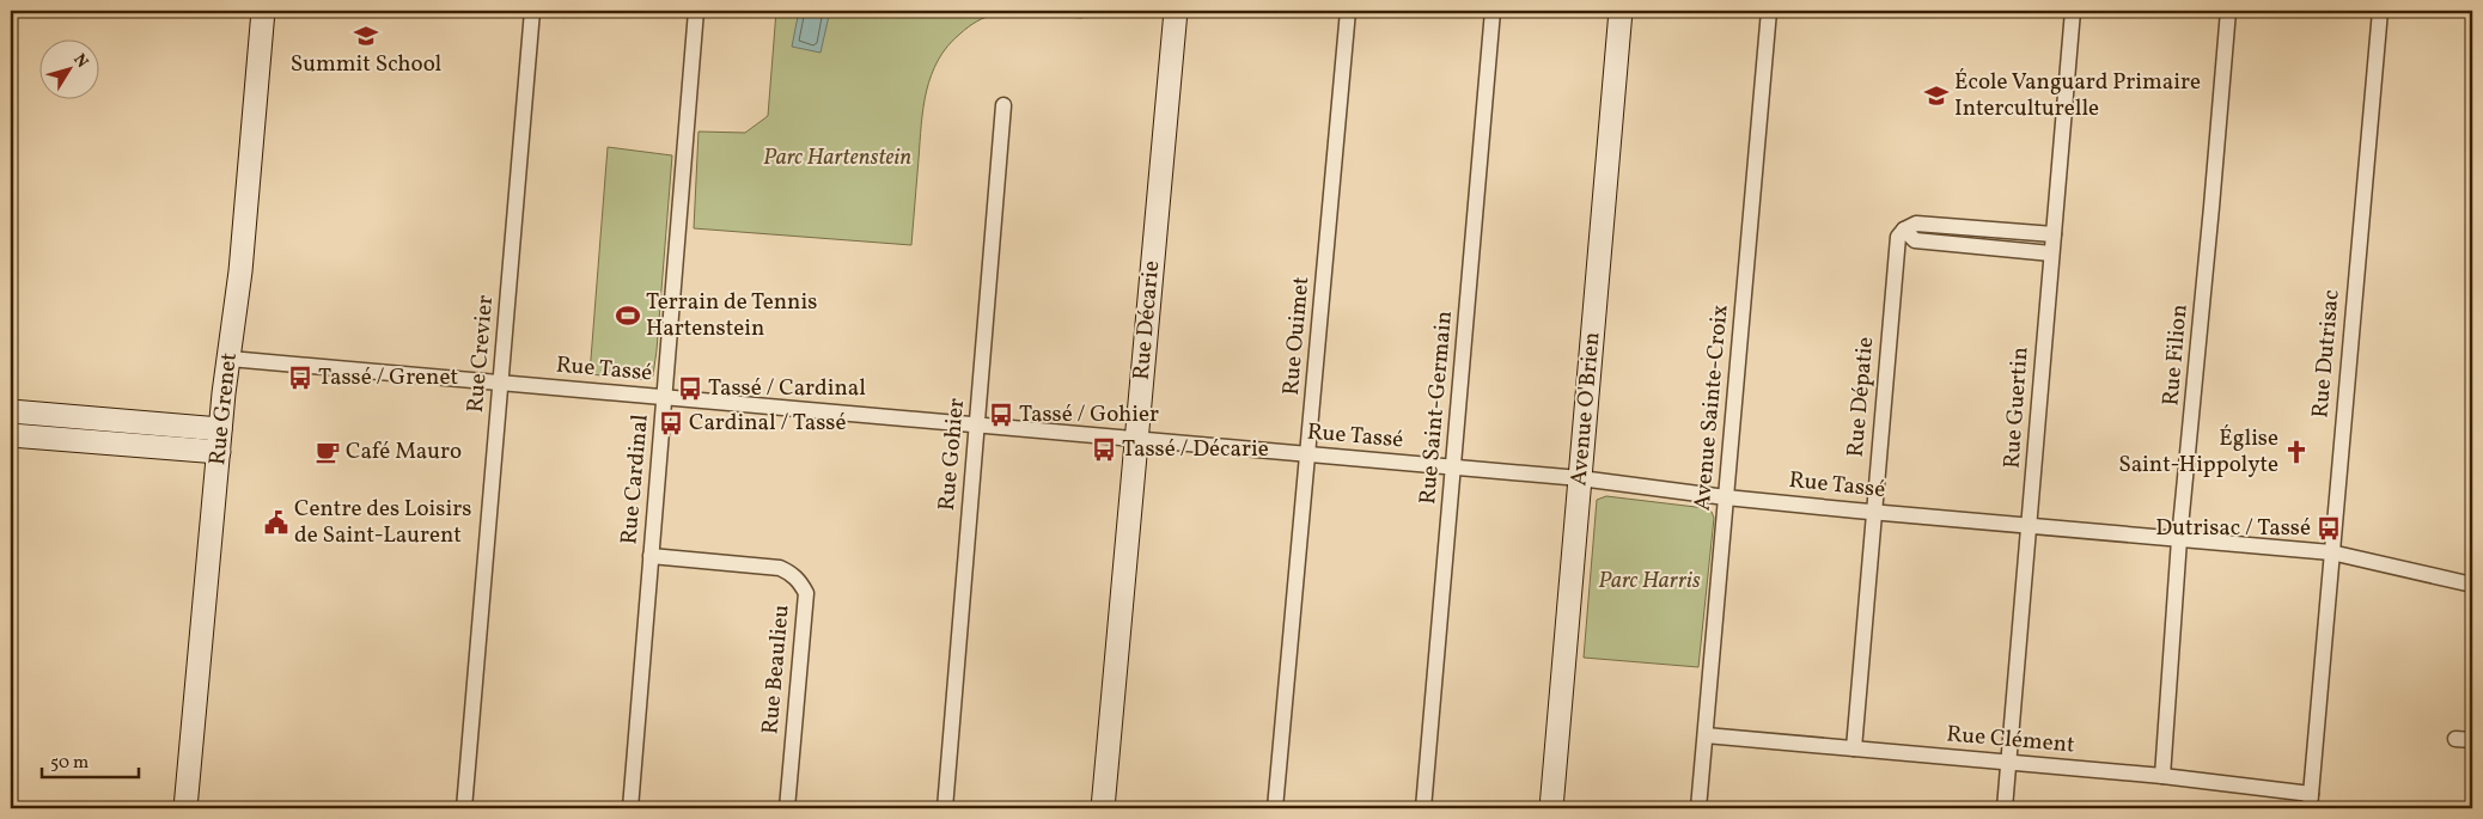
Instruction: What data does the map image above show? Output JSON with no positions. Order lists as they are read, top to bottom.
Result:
{
  "streets": {
    "street": [
      "Rue Décarie",
      "Rue Ouimet",
      "Rue Crevier",
      "Rue Dutrisac",
      "Rue Filion",
      "Rue Tassé",
      "Rue Dépatie",
      "Rue Saint-Germain",
      "Avenue Sainte-Croix",
      "Rue Guertin",
      "Rue Grenet",
      "Avenue O'Brien",
      "Rue Gohier",
      "Rue Cardinal",
      "Rue Beaulieu",
      "Rue Clément"
    ]
  },
  "crossings": [
    ["Rue Décarie", "Rue Tassé"],
    ["Rue Ouimet", "Rue Tassé"],
    ["Rue Crevier", "Rue Tassé"],
    ["Rue Dutrisac", "Rue Tassé"],
    ["Rue Dutrisac", "Rue Clément"],
    ["Rue Filion", "Rue Tassé"],
    ["Rue Filion", "Rue Clément"],
    ["Rue Tassé", "Rue Dépatie"],
    ["Rue Tassé", "Rue Saint-Germain"],
    ["Rue Tassé", "Avenue Sainte-Croix"],
    ["Rue Tassé", "Rue Guertin"],
    ["Rue Tassé", "Rue Grenet"],
    ["Rue Tassé", "Avenue O'Brien"],
    ["Rue Tassé", "Rue Gohier"],
    ["Rue Tassé", "Rue Cardinal"],
    ["Rue Dépatie", "Rue Clément"],
    ["Avenue Sainte-Croix", "Rue Clément"],
    ["Rue Guertin", "Rue Clément"],
    ["Rue Cardinal", "Rue Beaulieu"]
  ],
  "parks": ["Parc Hartenstein", "Parc Harris"],
  "places": {
    "school or university": ["Summit School", "École Vanguard Primaire Interculturelle"],
    "sports": ["Terrain de Tennis Hartenstein"],
    "bus stop": [
      "Tassé / Grenet",
      "Tassé / Cardinal",
      "Tassé / Gohier",
      "Cardinal / Tassé",
      "Tassé / Décarie",
      "Dutrisac / Tassé"
    ],
    "cafe": ["Café Mauro"],
    "church": ["Église Saint-Hippolyte"],
    "public building": ["Centre des Loisirs de Saint-Laurent"]
  },
  "scale_bar": "50 m",
  "north": "top right"
}
